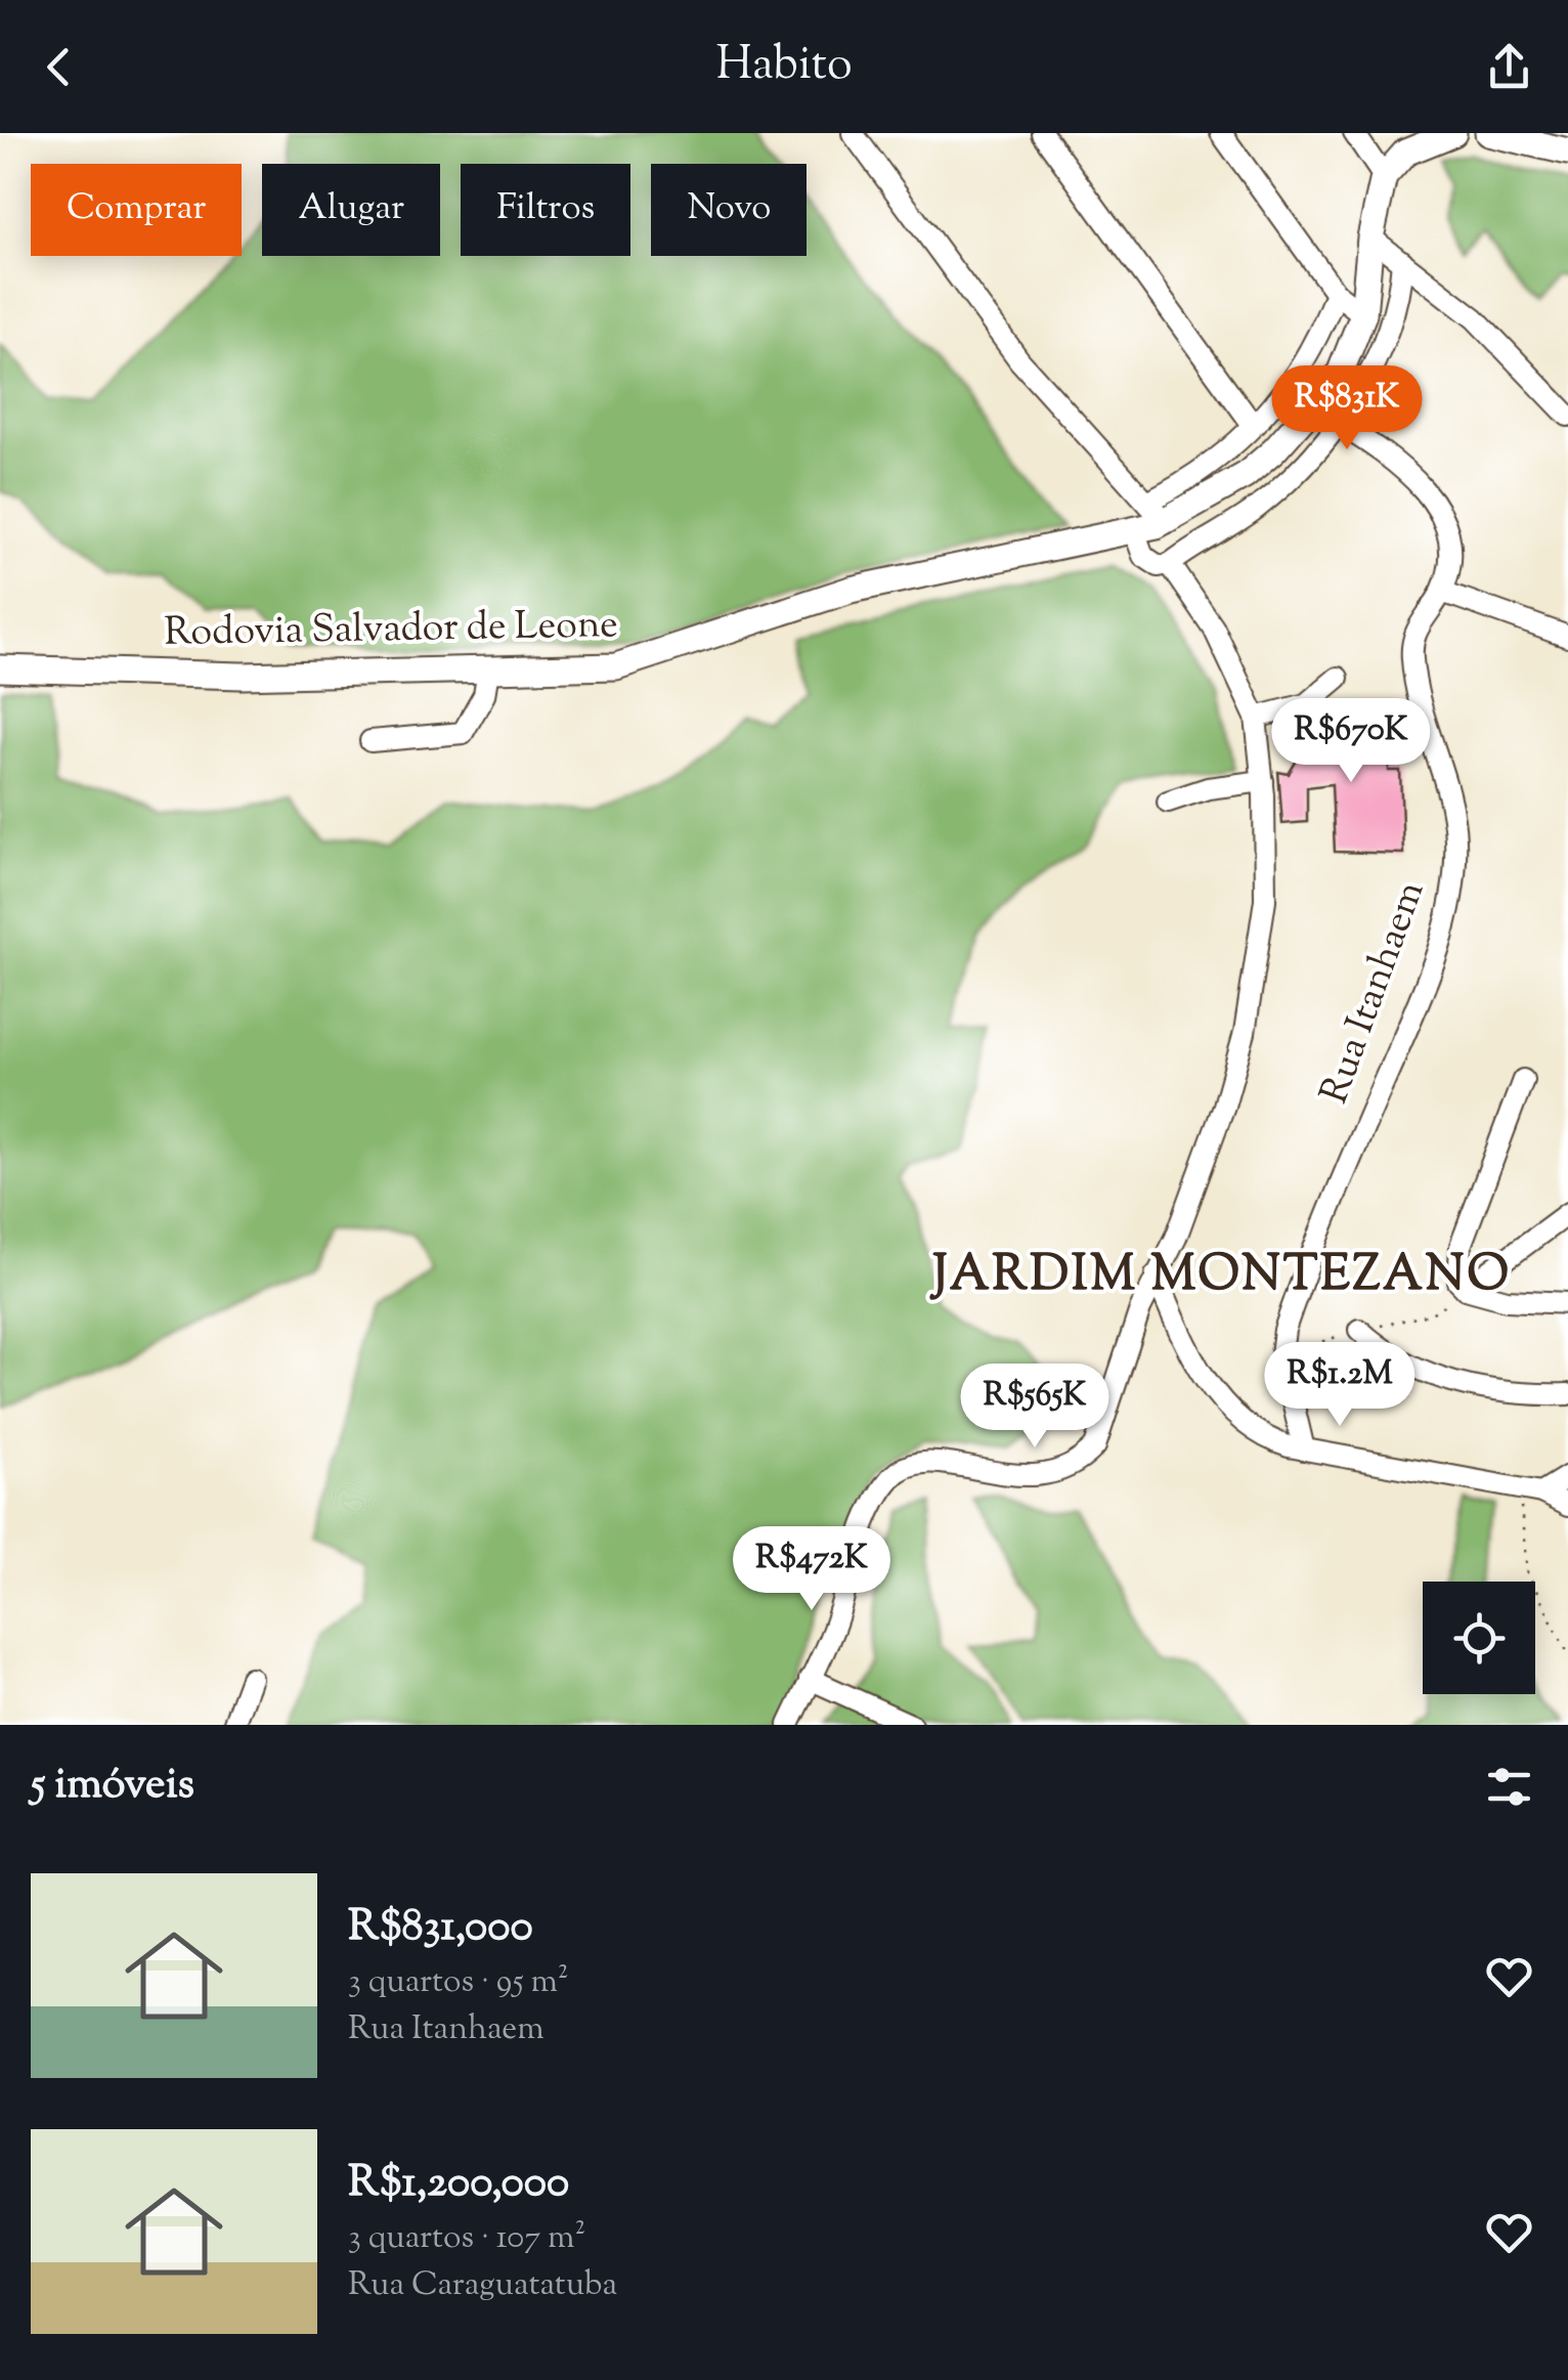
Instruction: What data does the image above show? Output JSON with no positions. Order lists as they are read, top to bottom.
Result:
{
  "streets": {
    "main road": ["Rodovia Salvador de Leone"],
    "street": ["Rua Itanhaem"]
  },
  "districts": ["JARDIM MONTEZANO"],
  "page": {
    "header": "Habito",
    "chip": [
      "Comprar",
      "Alugar",
      "Filtros",
      "Novo"
    ],
    "price": [
      "R$831K",
      "R$670K",
      "R$1.2M",
      "R$565K",
      "R$472K"
    ],
    "heading": "5 imóveis",
    "list": [
      {
        "name": "R$831,000",
        "note": "3 quartos · 95 m² · Rua Itanhaem"
      },
      {
        "name": "R$1,200,000",
        "note": "3 quartos · 107 m² · Rua Caraguatatuba"
      }
    ]
  }
}
